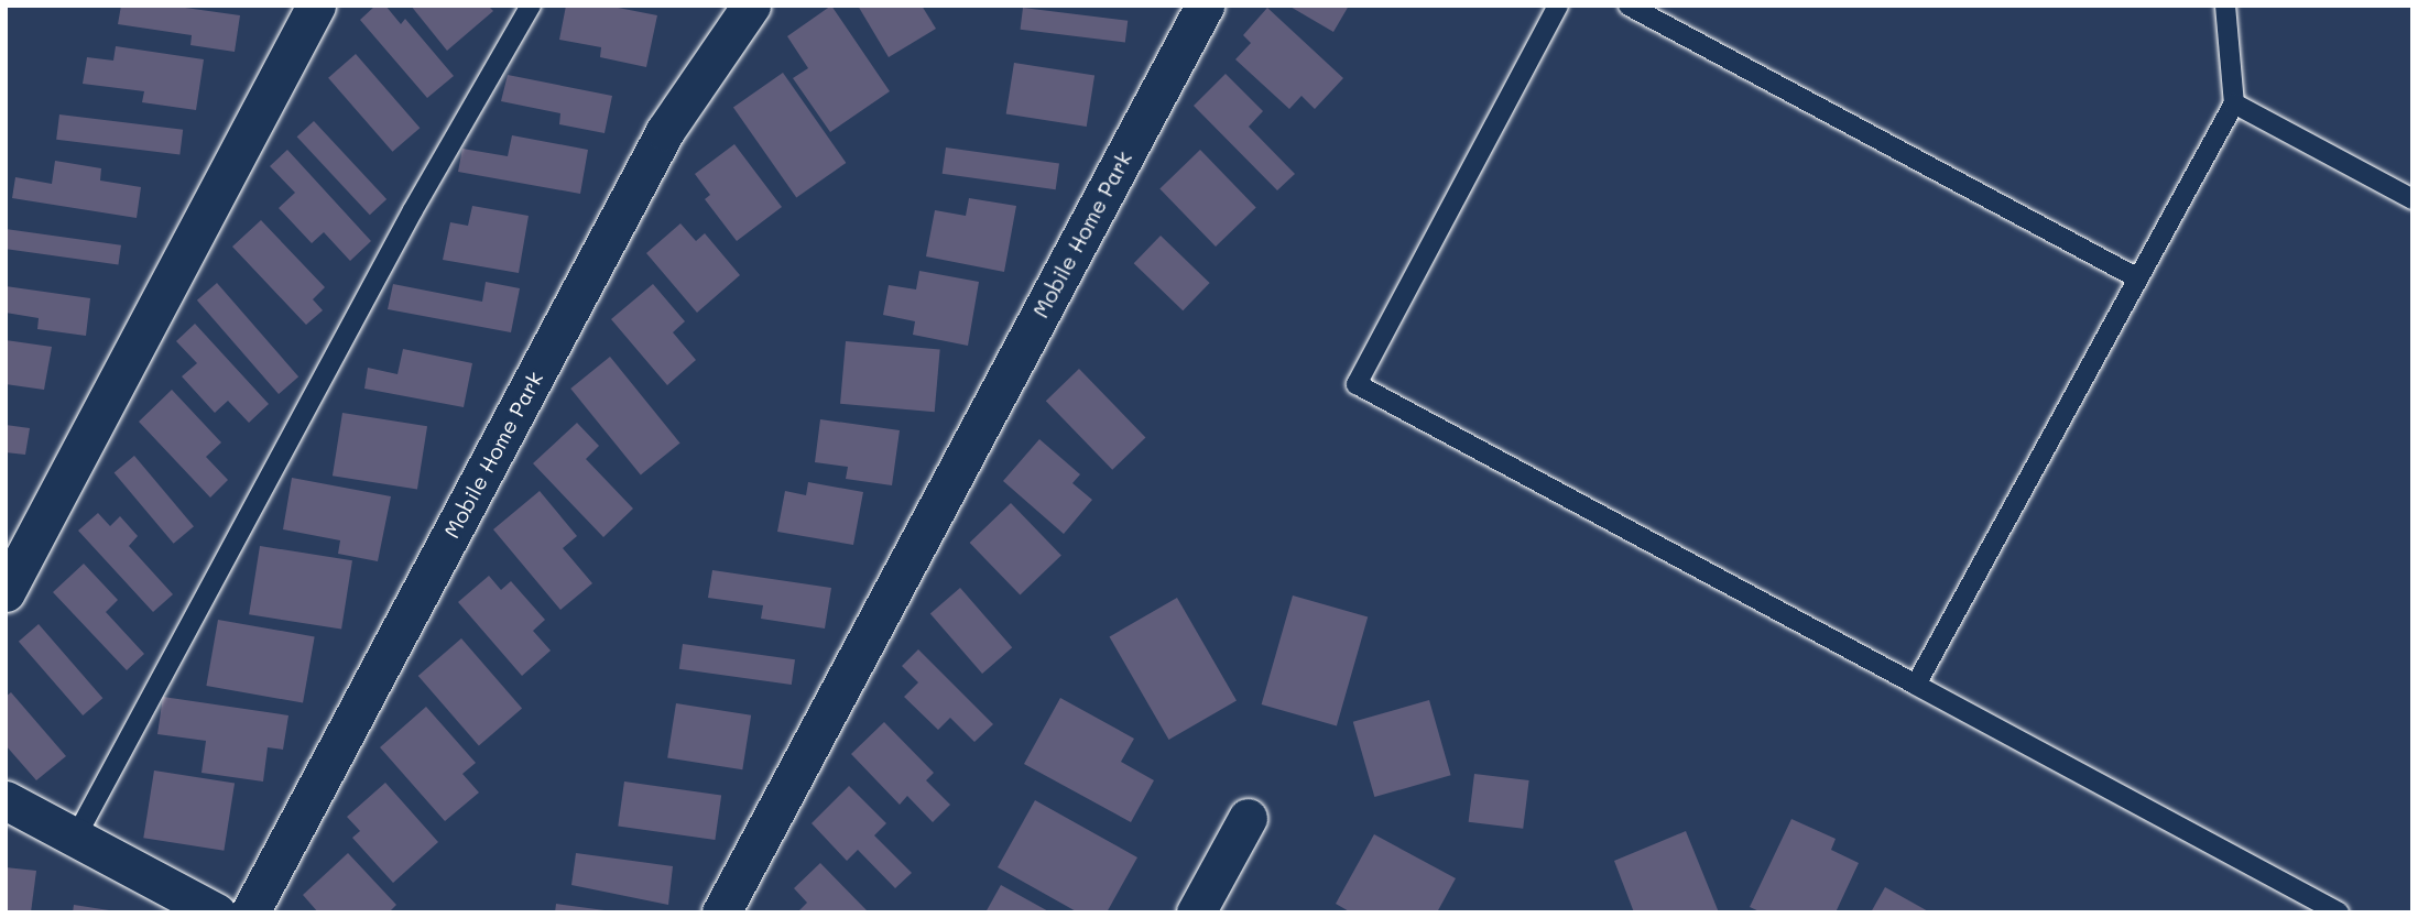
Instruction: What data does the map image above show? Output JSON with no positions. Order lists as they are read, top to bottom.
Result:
{
  "streets": {
    "street": ["Mobile Home Park"]
  }
}
